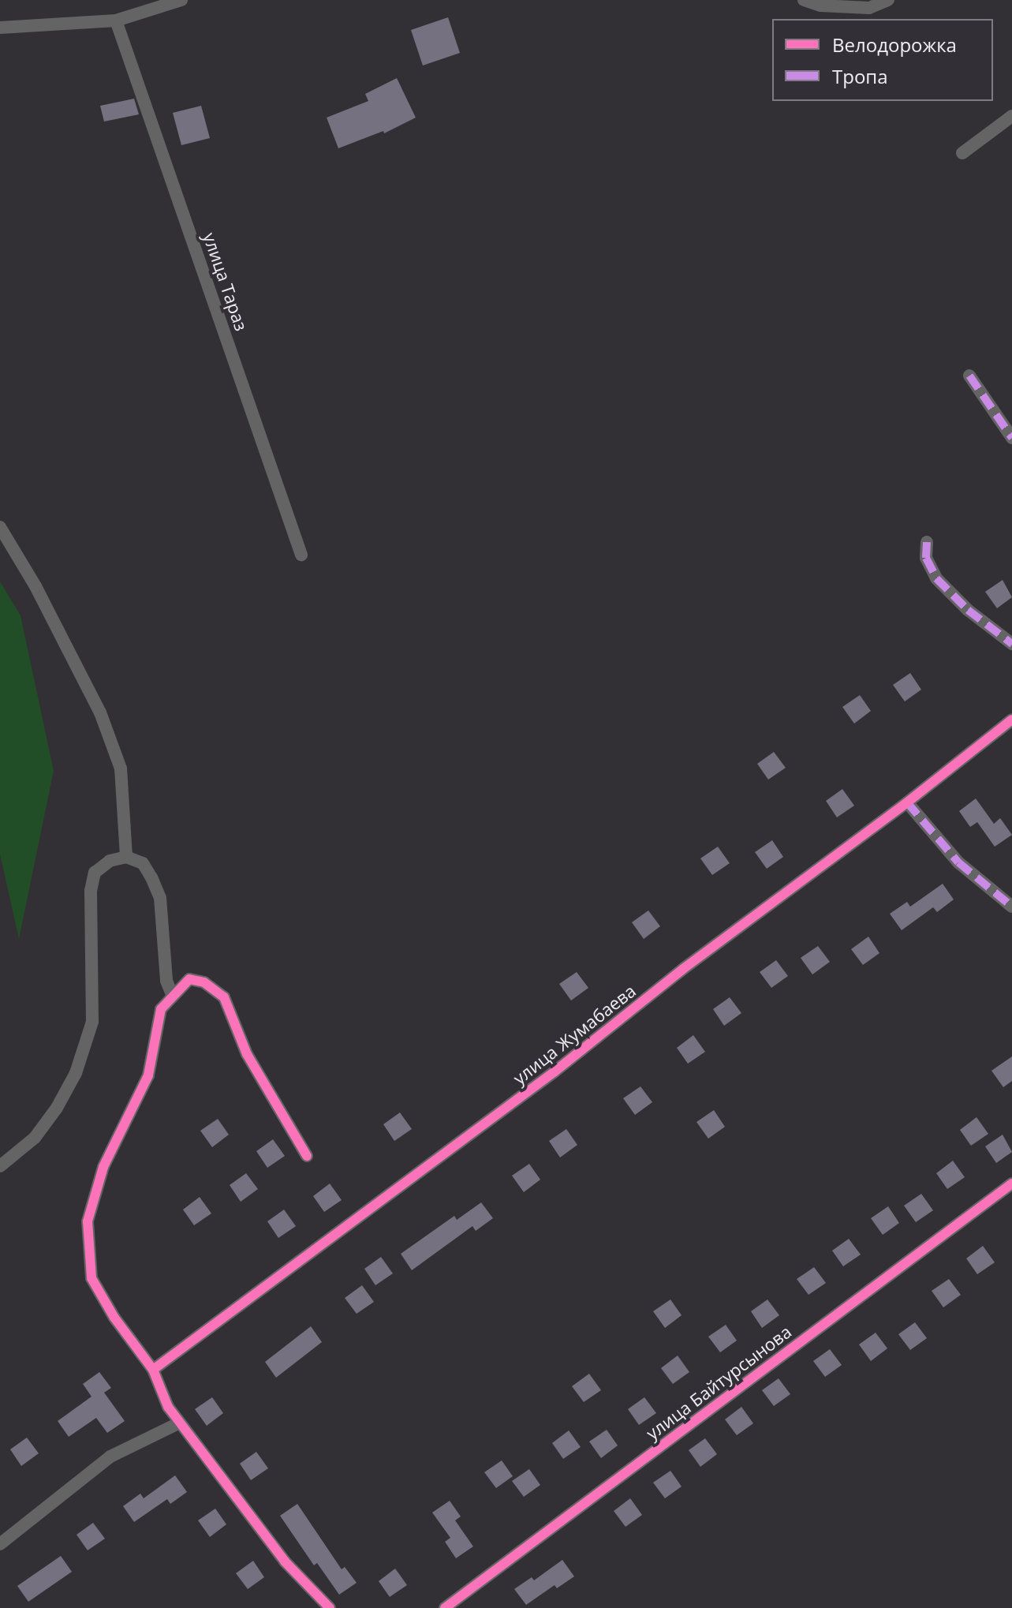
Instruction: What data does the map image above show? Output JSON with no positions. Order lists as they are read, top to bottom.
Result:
{
  "streets": {
    "street": ["улица Тараз", "улица Жумабаева", "улица Байтурсынова"]
  },
  "legend": ["Велодорожка", "Тропа"]
}
